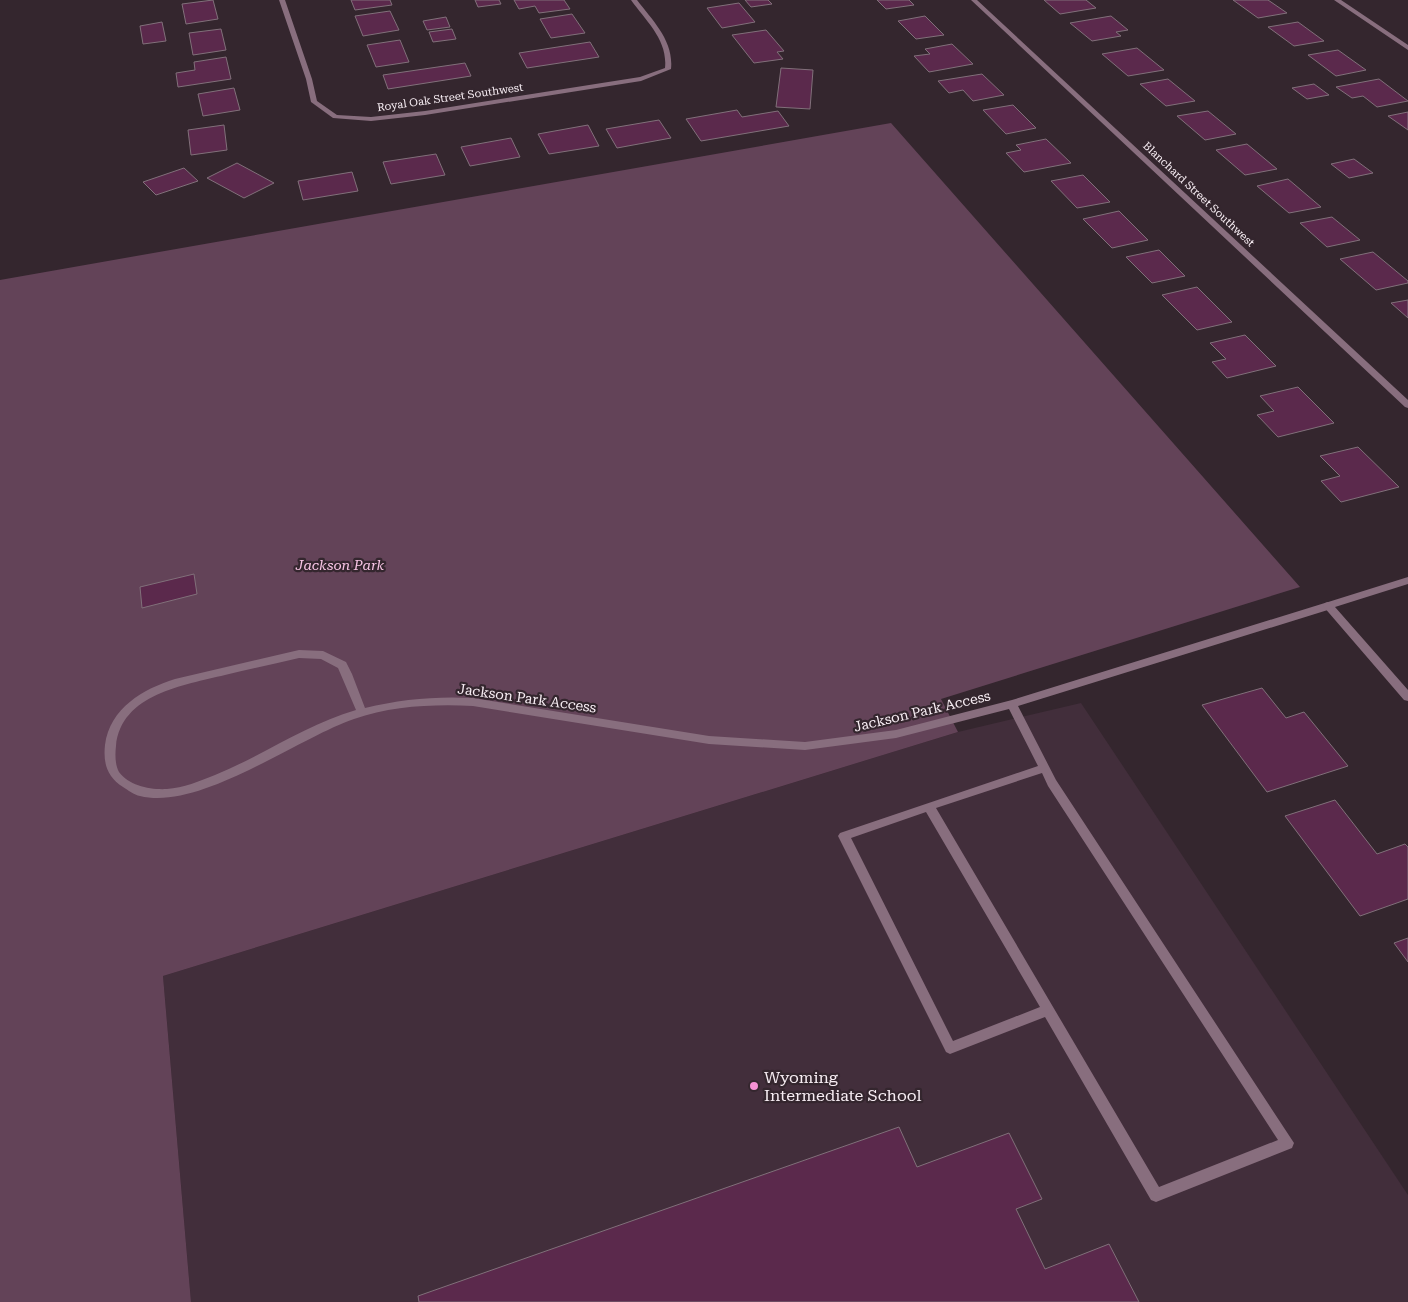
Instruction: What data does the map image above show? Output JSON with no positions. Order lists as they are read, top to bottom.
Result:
{
  "streets": {
    "street": ["Royal Oak Street Southwest", "Blanchard Street Southwest", "Jackson Park Access"]
  },
  "parks": ["Jackson Park"],
  "places": ["Wyoming Intermediate School"]
}
